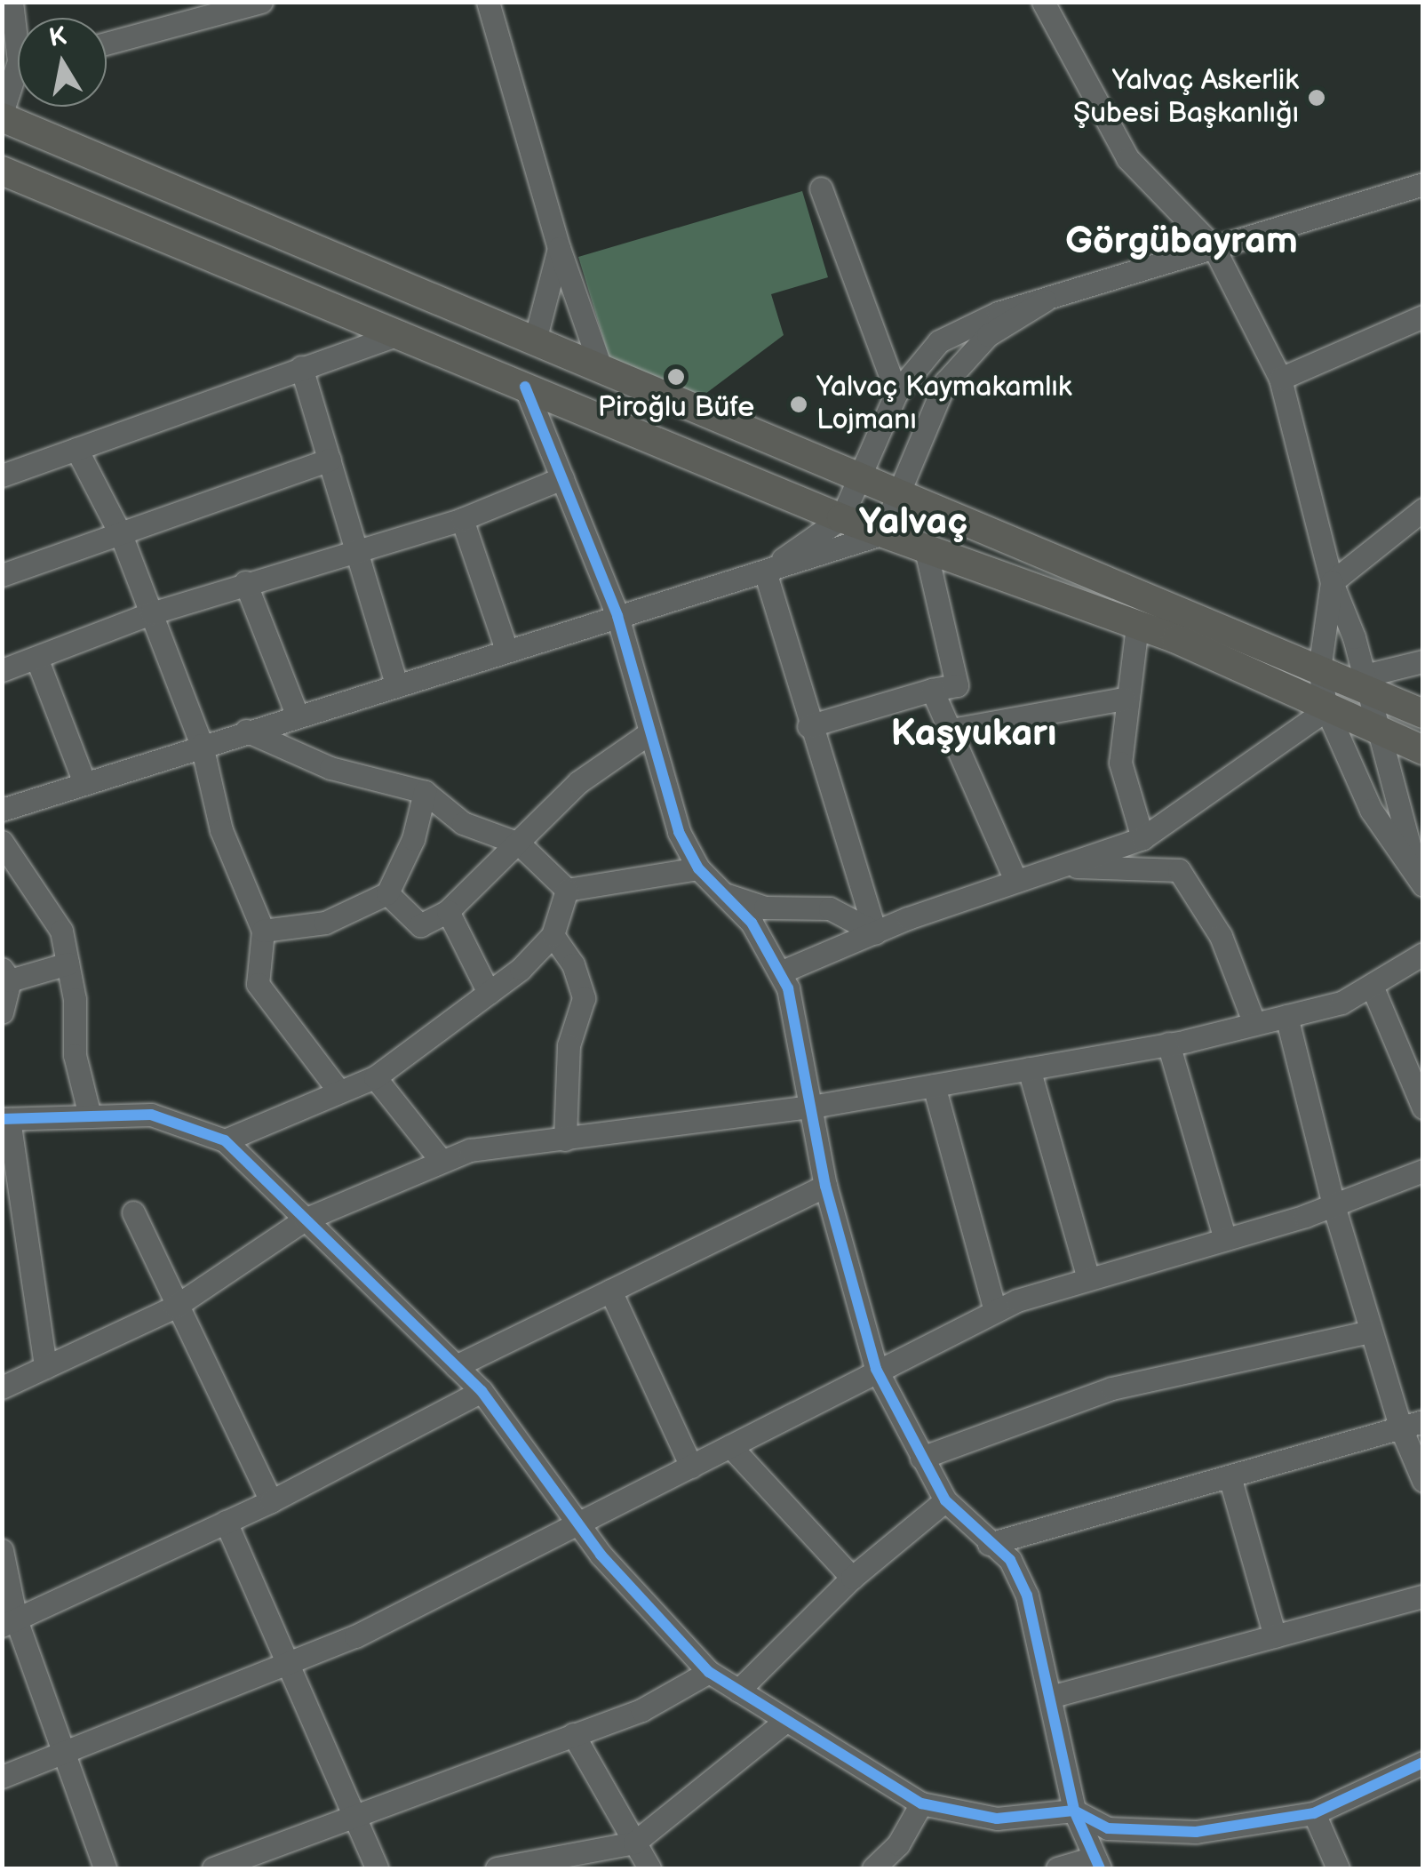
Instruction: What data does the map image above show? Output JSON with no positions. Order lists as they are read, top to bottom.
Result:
{
  "districts": ["Görgübayram", "Yalvaç", "Kaşyukarı"],
  "places": ["Yalvaç Askerlik Şubesi Başkanlığı", "Piroğlu Büfe", "Yalvaç Kaymakamlık Lojmanı"],
  "north": "top"
}
